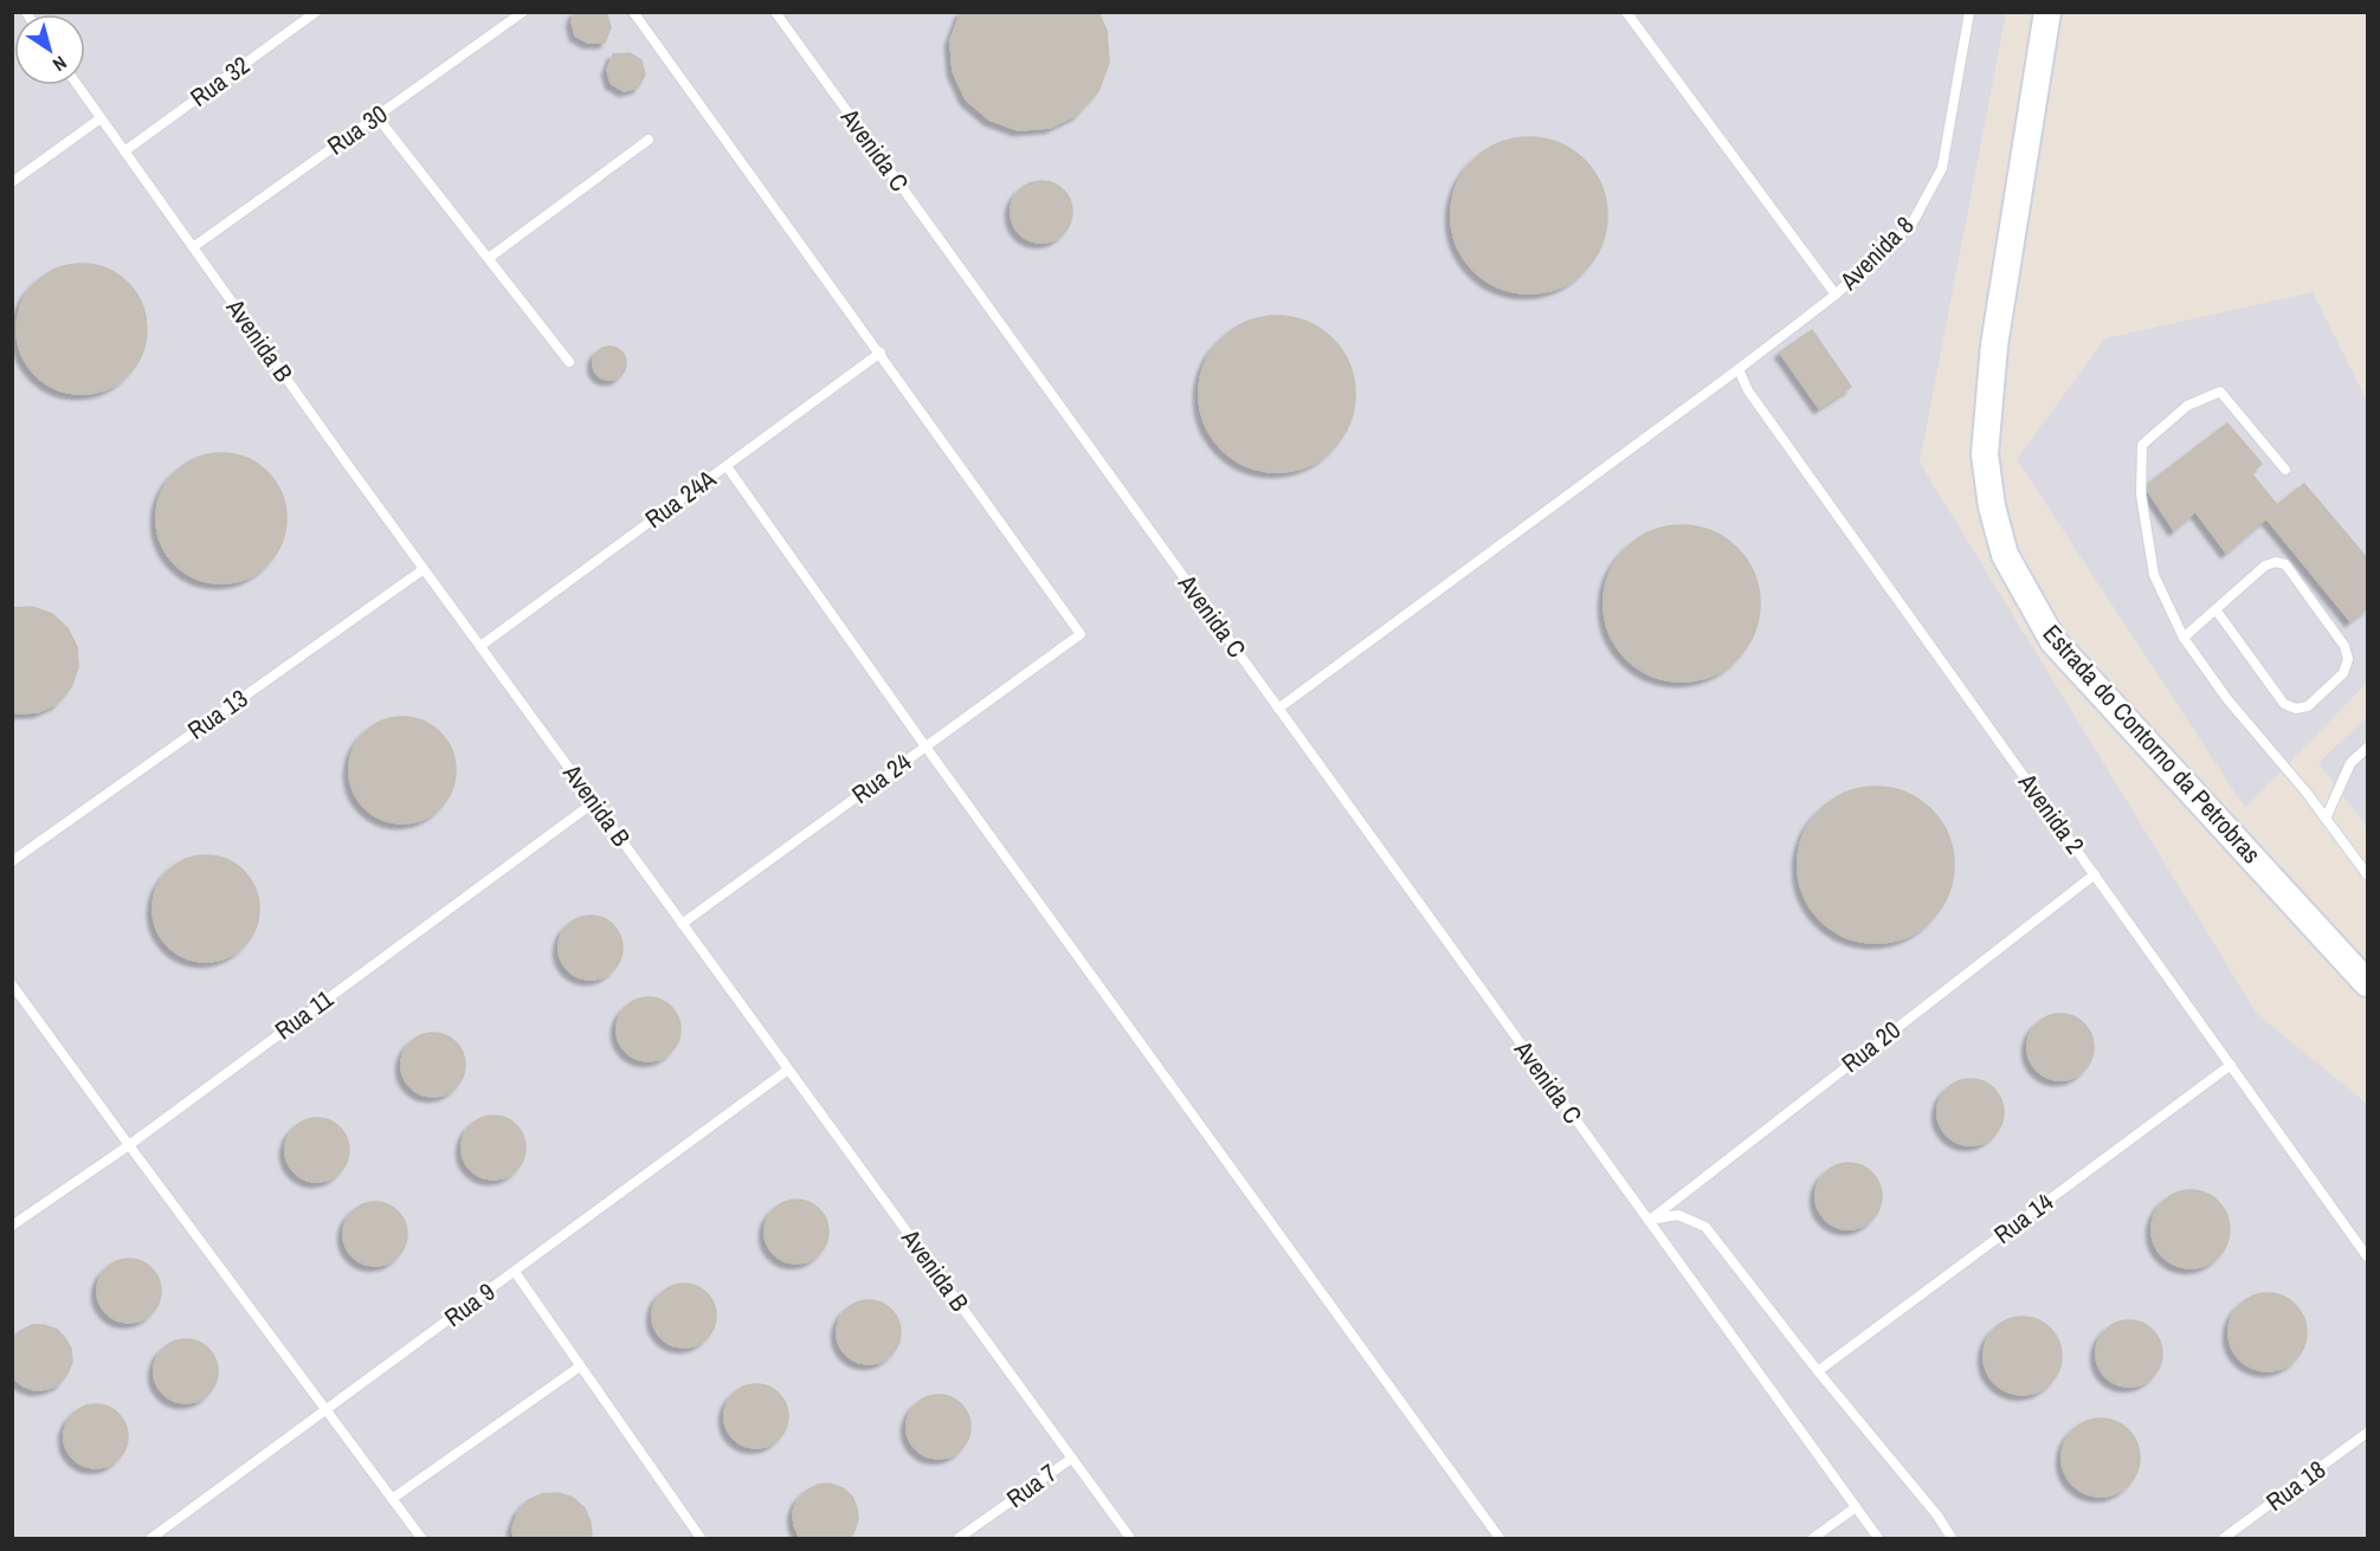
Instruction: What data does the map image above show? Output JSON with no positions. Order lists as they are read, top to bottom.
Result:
{
  "streets": {
    "main road": ["Estrada do Contorno da Petrobras"],
    "lane": [
      "Rua 32",
      "Rua 30",
      "Avenida C",
      "Avenida 8",
      "Avenida B",
      "Rua 24A",
      "Rua 13",
      "Rua 24",
      "Avenida 2",
      "Rua 11",
      "Rua 20",
      "Rua 14",
      "Rua 9",
      "Rua 7",
      "Rua 18"
    ]
  },
  "crossings": [
    ["Rua 32", "Avenida B"],
    ["Rua 30", "Avenida B"],
    ["Avenida C", "Avenida 8"],
    ["Avenida C", "Rua 20"],
    ["Avenida 8", "Avenida 2"],
    ["Avenida B", "Rua 24A"],
    ["Avenida B", "Rua 13"],
    ["Avenida B", "Rua 24"],
    ["Avenida B", "Rua 11"],
    ["Avenida B", "Rua 9"],
    ["Avenida B", "Rua 7"],
    ["Rua 24A", "Rua 24"],
    ["Avenida 2", "Rua 20"],
    ["Avenida 2", "Rua 14"]
  ],
  "north": "bottom right"
}
